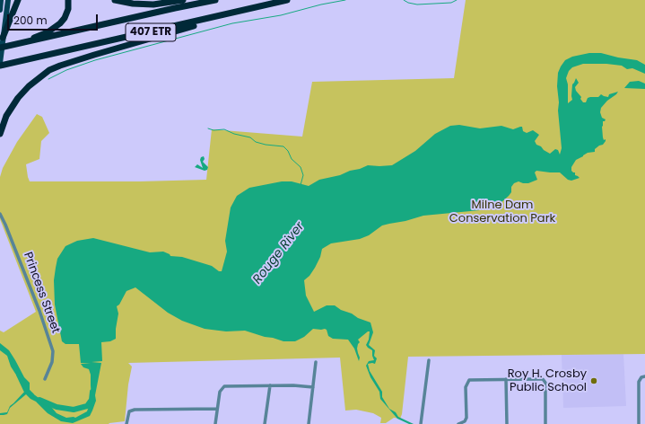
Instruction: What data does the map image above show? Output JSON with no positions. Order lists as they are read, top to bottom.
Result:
{
  "streets": {
    "highway": ["407 ETR"],
    "street": ["Princess Street"]
  },
  "water": ["Rouge River"],
  "parks": ["Milne Dam Conservation Park"],
  "places": ["Roy H. Crosby Public School"],
  "scale_bar": "200 m"
}
